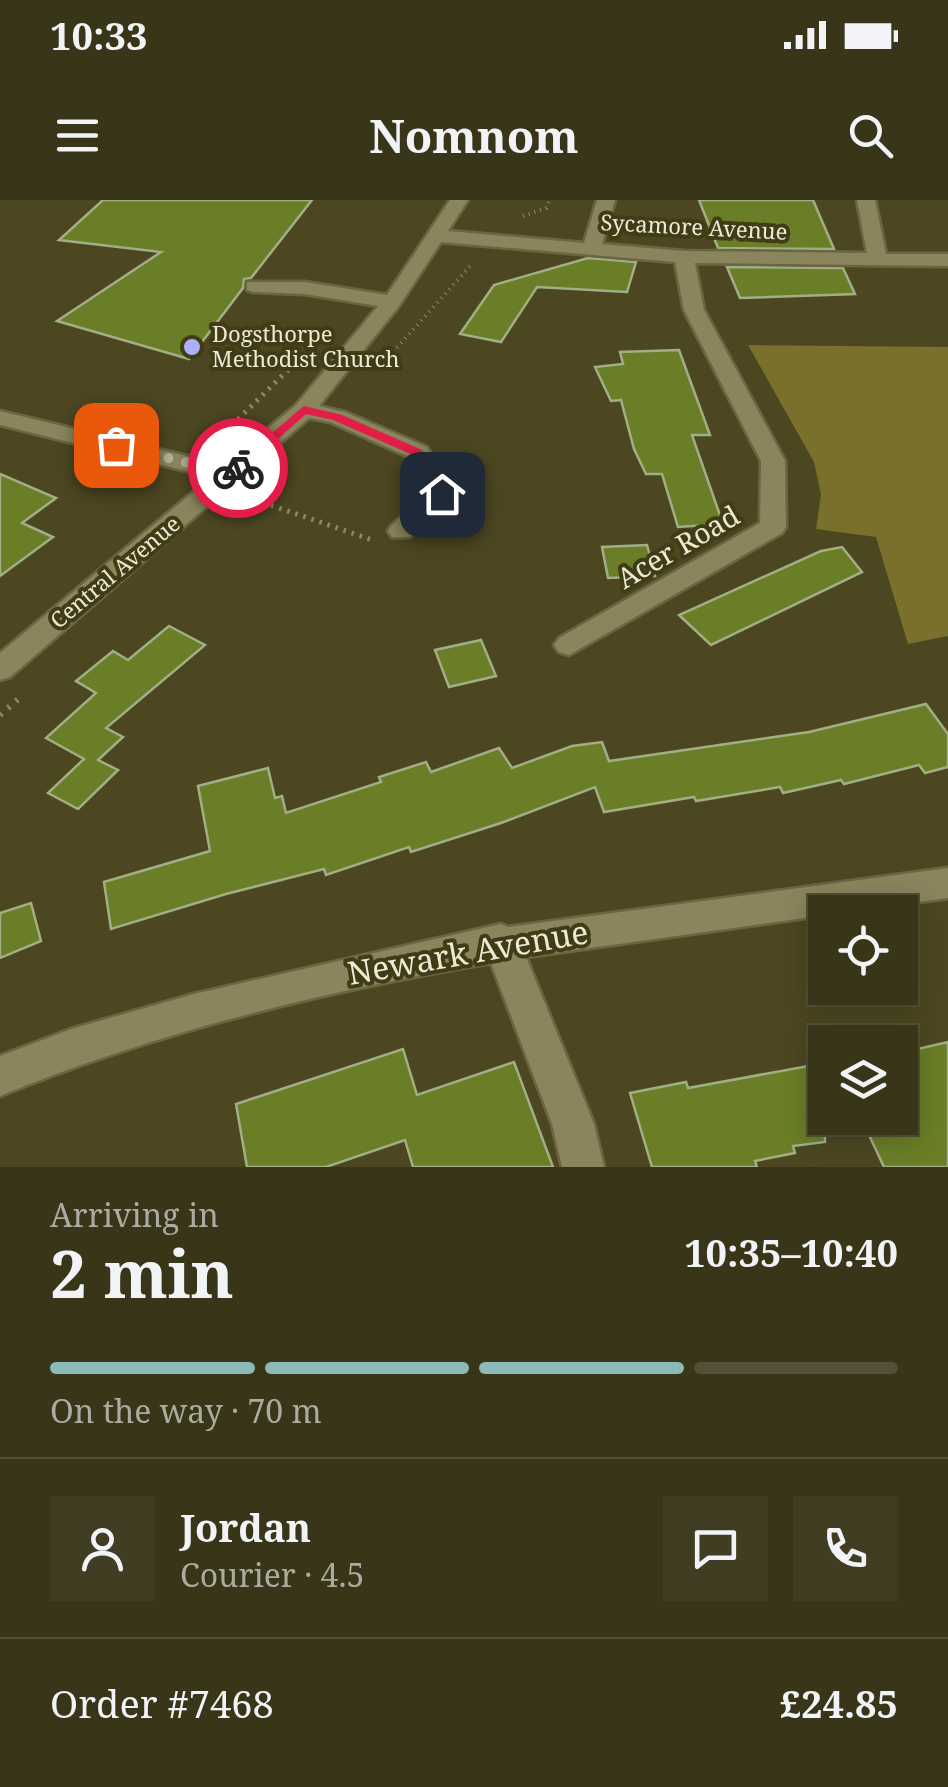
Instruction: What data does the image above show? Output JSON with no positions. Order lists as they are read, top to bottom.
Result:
{
  "streets": {
    "street": [
      "Sycamore Avenue",
      "Acer Road",
      "Central Avenue",
      "Newark Avenue"
    ]
  },
  "crossings": [
    ["Sycamore Avenue", "Acer Road"],
    ["Sycamore Avenue", "Central Avenue"]
  ],
  "places": ["Dogsthorpe Methodist Church"],
  "page": {
    "status": "10:33",
    "header": "Nomnom",
    "heading": ["2 min", "Arriving in", "10:35–10:40"],
    "panel": [
      "Jordan",
      "Courier · 4.5",
      "Order #7468",
      "£24.85"
    ],
    "bar": "On the way · 70 m"
  }
}
